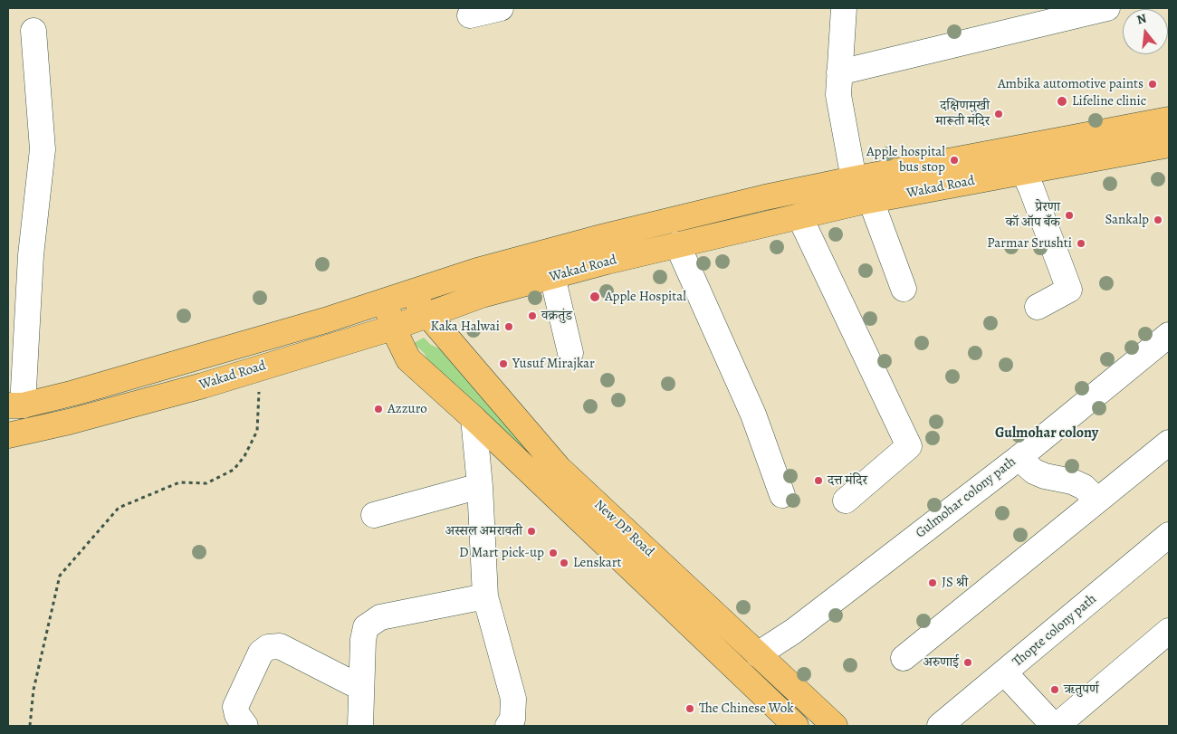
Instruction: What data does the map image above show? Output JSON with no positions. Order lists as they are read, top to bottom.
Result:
{
  "streets": {
    "main road": ["Wakad Road", "New DP Road"],
    "street": ["Gulmohar colony path", "Thopte colony path"]
  },
  "crossings": [
    ["Wakad Road", "New DP Road"],
    ["Gulmohar colony path", "New DP Road"]
  ],
  "districts": ["Gulmohar colony"],
  "places": [
    "Ambika automotive paints",
    "Lifeline clinic",
    "दक्षिणमुखी मारूती मंदिर",
    "Apple hospital bus stop",
    "प्रेरणा कॉ ऑप बँक",
    "Sankalp",
    "Parmar Srushti",
    "Apple Hospital",
    "वक्रतुंड",
    "Kaka Halwai",
    "Yusuf Mirajkar",
    "Azzuro",
    "दत्त मंदिर",
    "अस्सल अमरावती",
    "D Mart pick-up",
    "Lenskart",
    "JS श्री",
    "अरुणाई",
    "ऋतुपर्ण",
    "The Chinese Wok"
  ],
  "north": "top"
}
